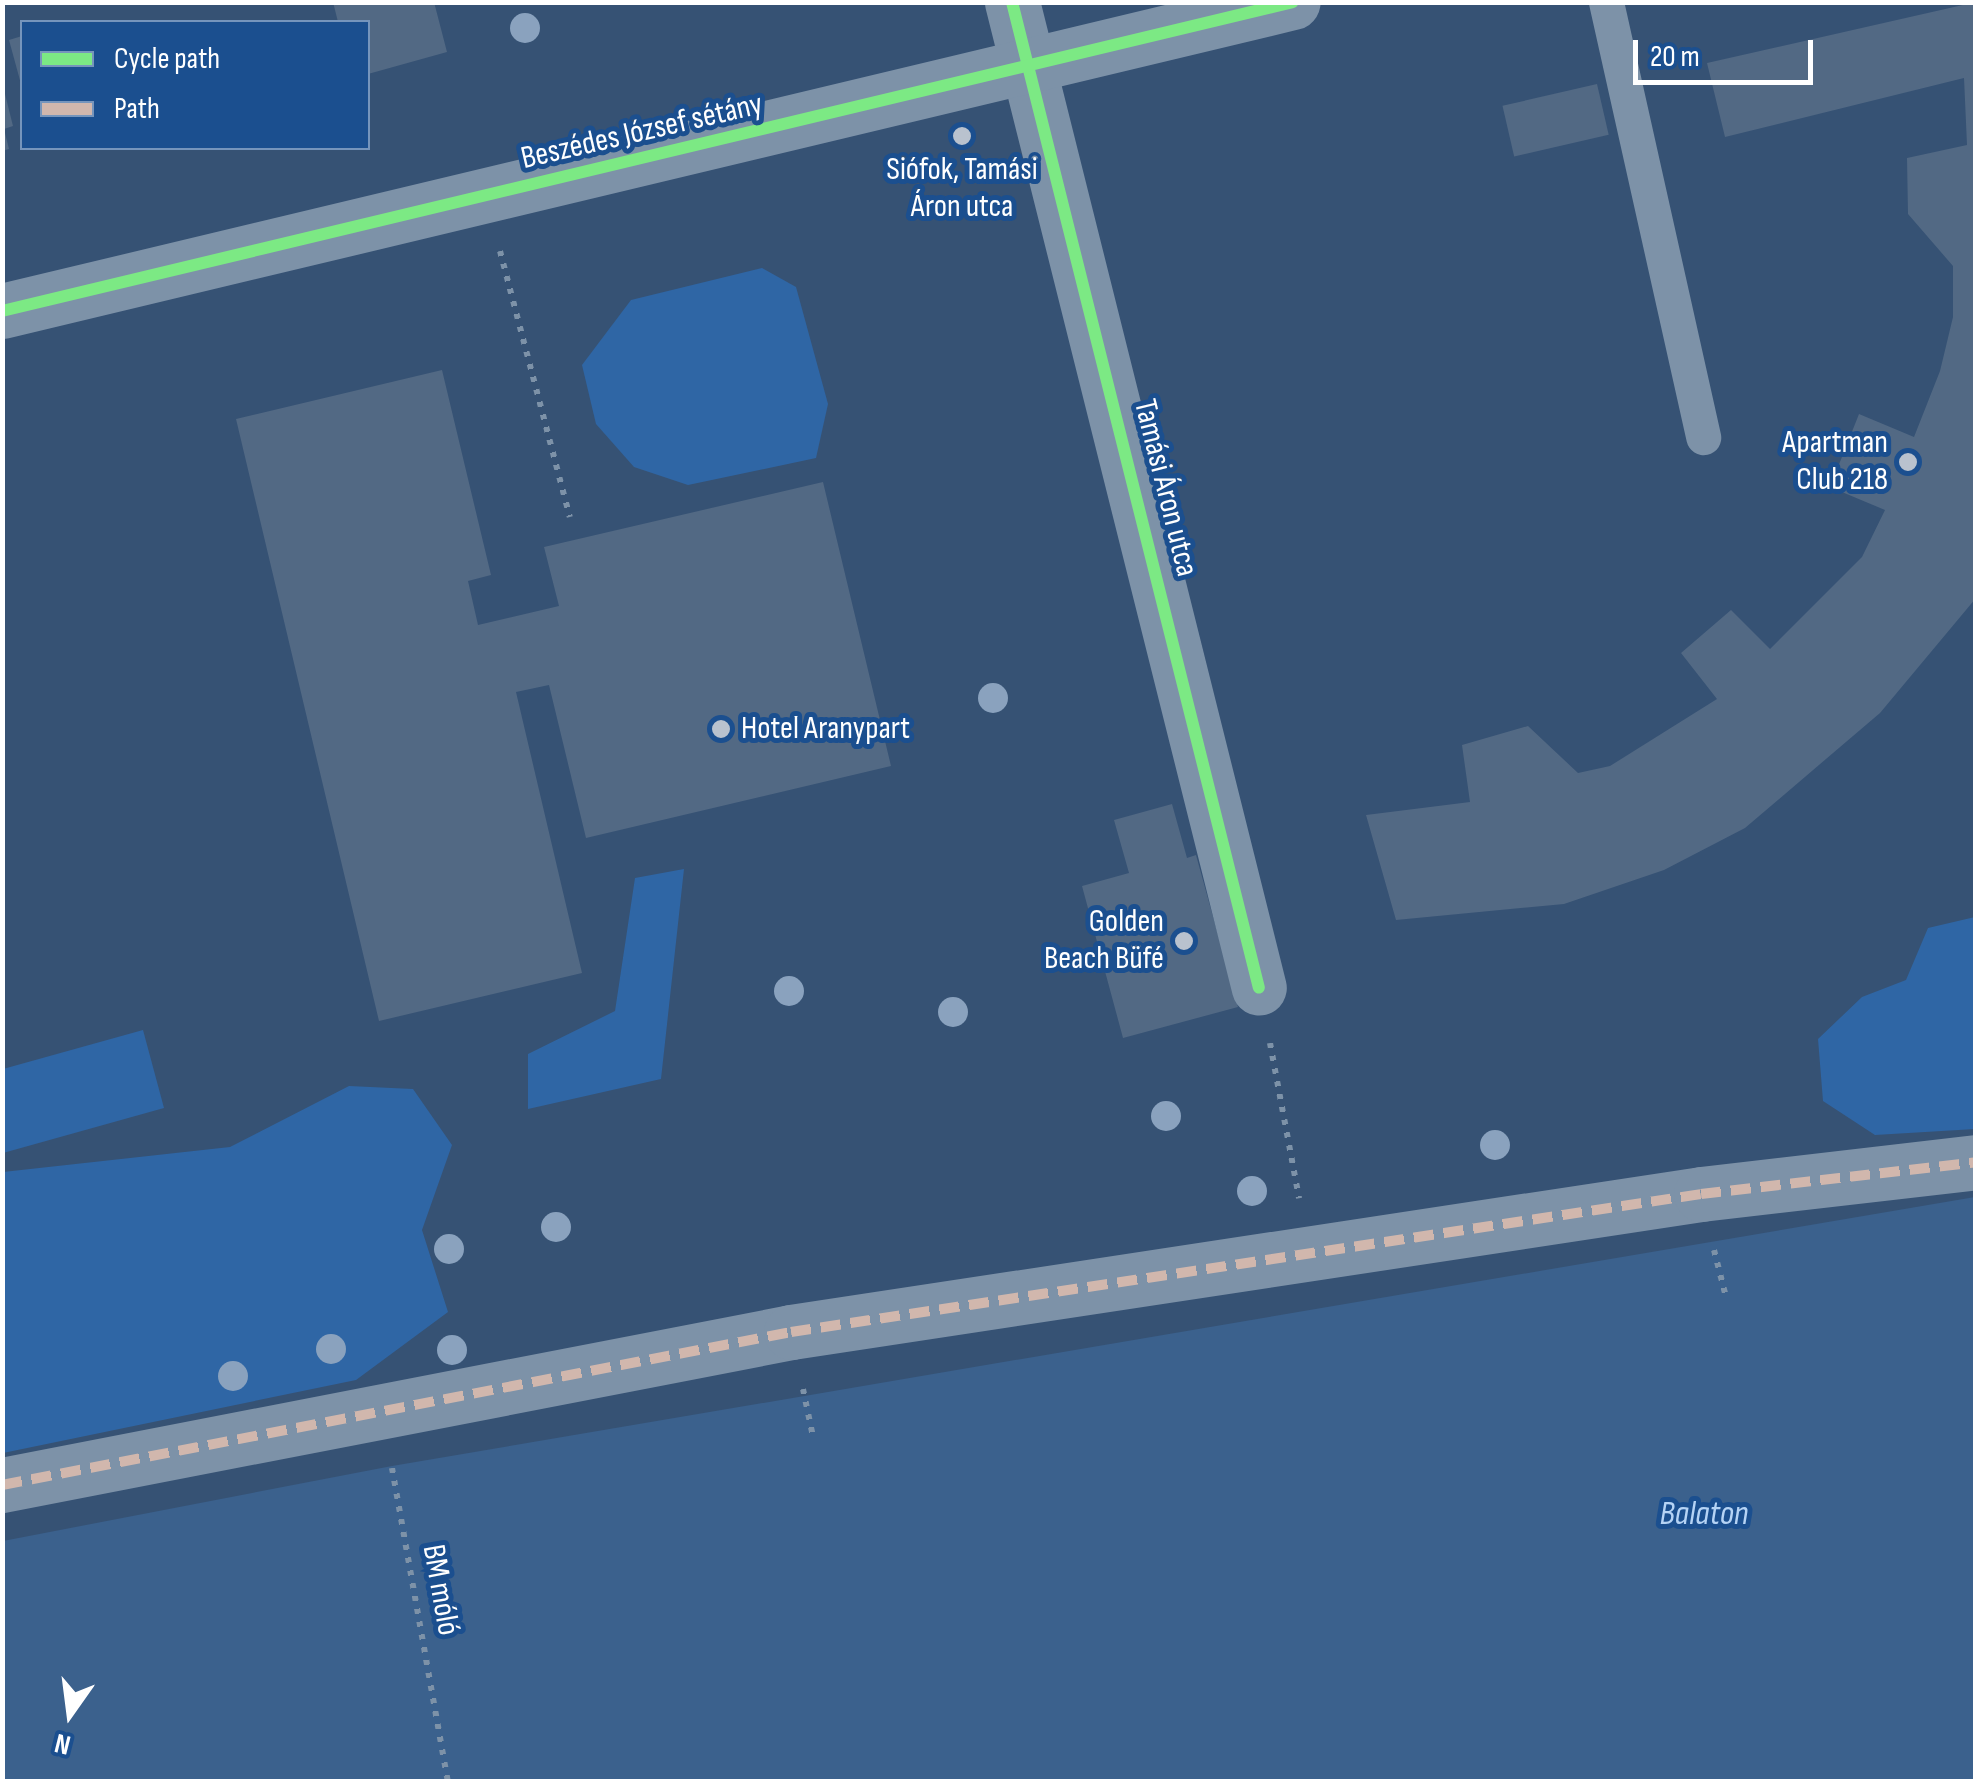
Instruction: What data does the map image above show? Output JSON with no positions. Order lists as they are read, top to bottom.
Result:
{
  "streets": {
    "street": ["Beszédes József sétány", "Tamási Áron utca"],
    "path": ["BM móló"]
  },
  "crossings": [
    ["Beszédes József sétány", "Tamási Áron utca"]
  ],
  "water": ["Balaton"],
  "places": [
    "Siófok, Tamási Áron utca",
    "Apartman Club 218",
    "Hotel Aranypart",
    "Golden Beach Büfé"
  ],
  "legend": ["Cycle path", "Path"],
  "scale_bar": "20 m",
  "north": "bottom"
}
